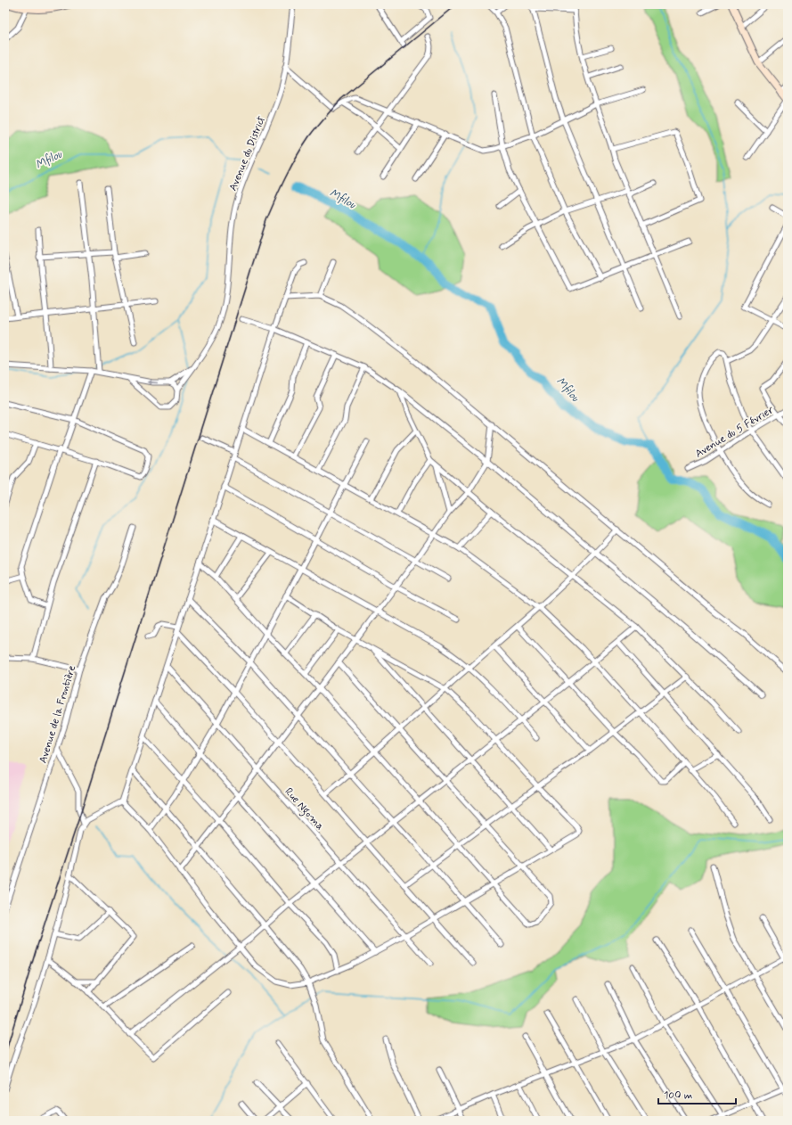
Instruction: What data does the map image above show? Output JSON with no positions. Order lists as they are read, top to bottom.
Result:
{
  "streets": {
    "street": [
      "Avenue du District",
      "Avenue du 5 Février",
      "Avenue de la Frontière",
      "Rue Ngoma"
    ]
  },
  "water": ["Mfilou"],
  "scale_bar": "100 m"
}
